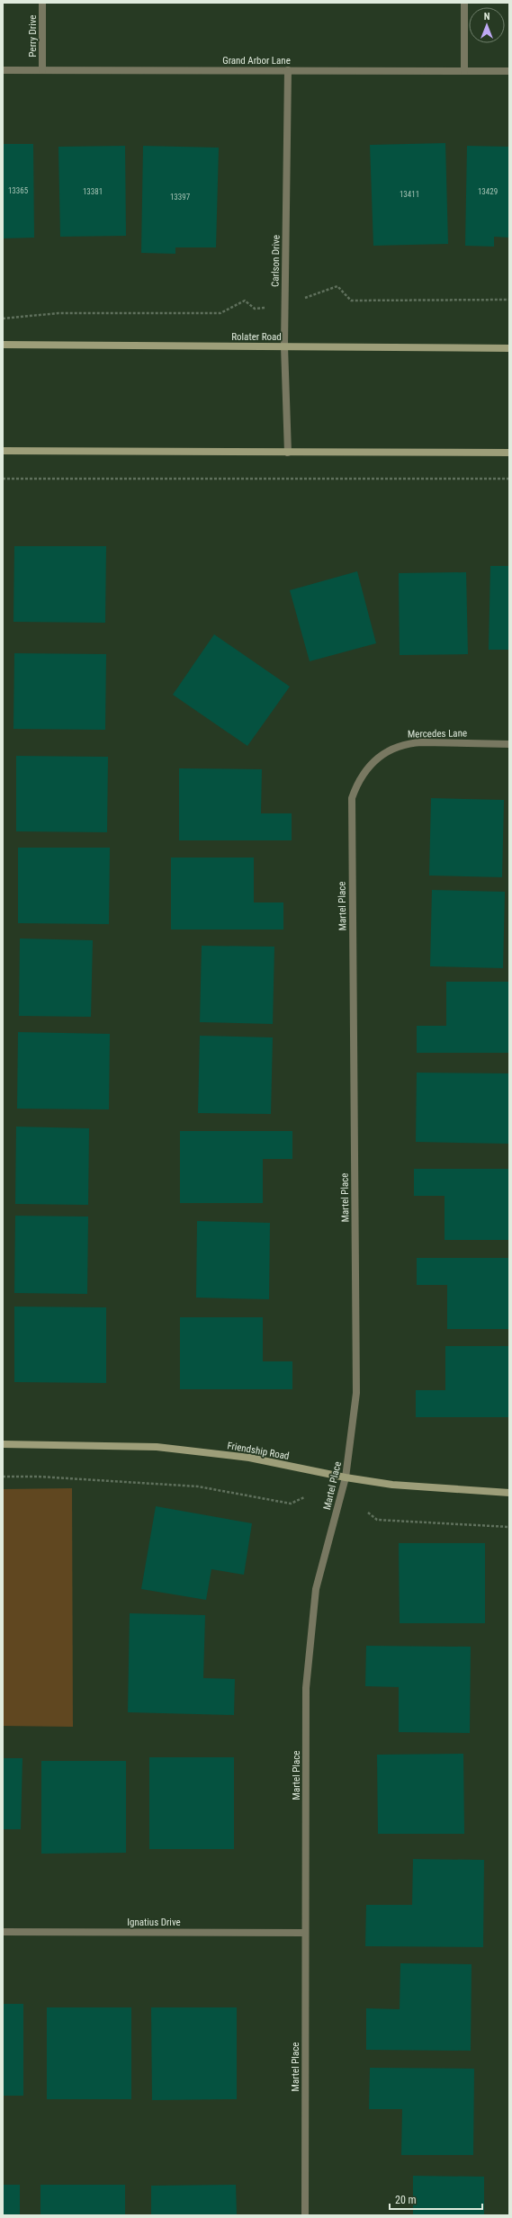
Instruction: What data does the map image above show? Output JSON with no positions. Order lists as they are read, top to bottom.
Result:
{
  "streets": {
    "main road": ["Rolater Road", "Friendship Road"],
    "street": [
      "Perry Drive",
      "Grand Arbor Lane",
      "Carlson Drive",
      "Mercedes Lane",
      "Martel Place",
      "Ignatius Drive"
    ]
  },
  "crossings": [
    ["Perry Drive", "Grand Arbor Lane"],
    ["Grand Arbor Lane", "Carlson Drive"],
    ["Carlson Drive", "Rolater Road"],
    ["Mercedes Lane", "Martel Place"],
    ["Martel Place", "Friendship Road"],
    ["Martel Place", "Ignatius Drive"]
  ],
  "house_numbers": [
    "13365",
    "13381",
    "13429",
    "13411",
    "13397"
  ],
  "scale_bar": "20 m",
  "north": "top"
}
